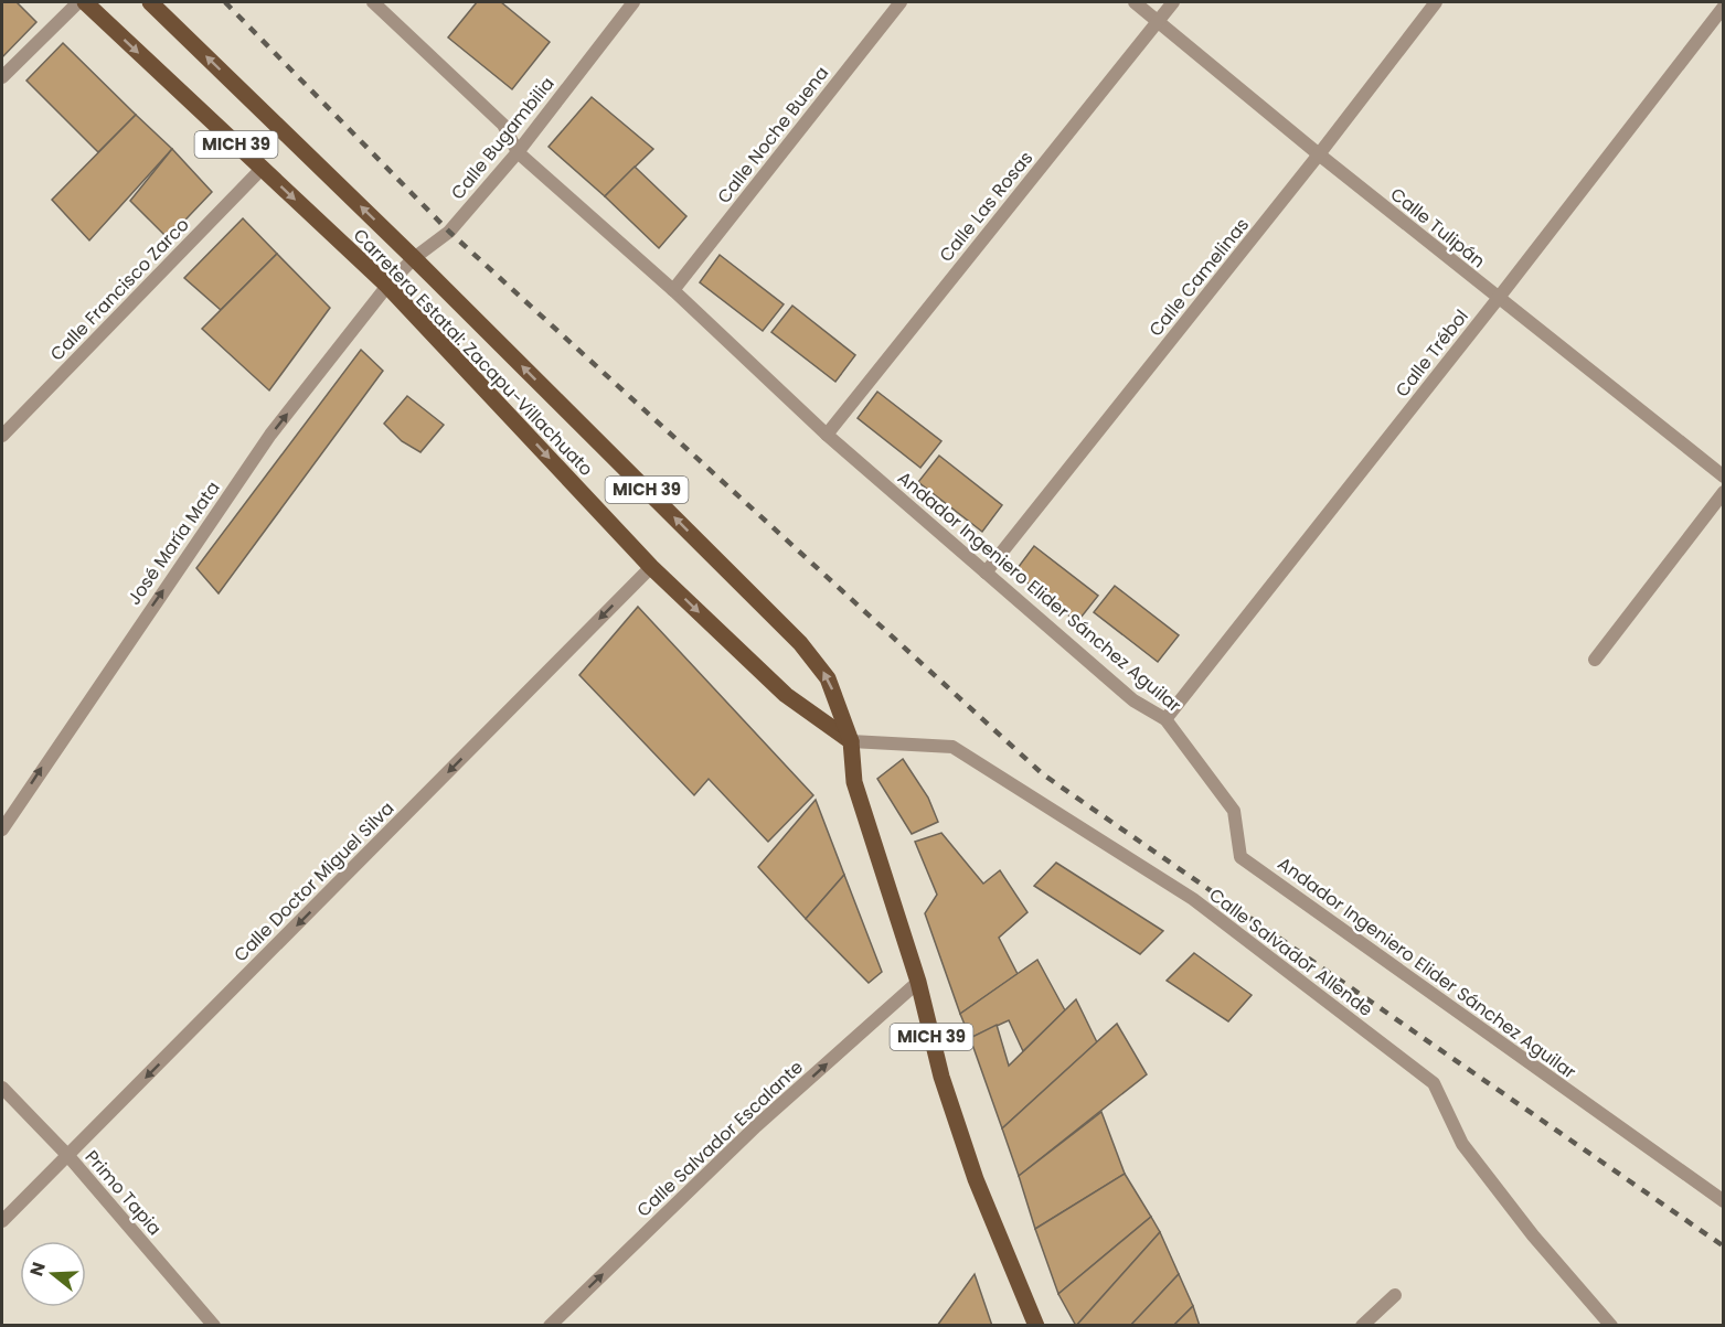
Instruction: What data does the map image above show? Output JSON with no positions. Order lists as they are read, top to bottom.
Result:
{
  "streets": {
    "main road": ["MICH 39", "Carretera Estatal: Zacapu-Villachuato"],
    "street": [
      "Calle Noche Buena",
      "Calle Bugambilia",
      "Calle Las Rosas",
      "Calle Tulipán",
      "Calle Camelinas",
      "Calle Francisco Zarco",
      "Calle Trébol",
      "José María Mata",
      "Andador Ingeniero Elider Sánchez Aguilar",
      "Calle Doctor Miguel Silva",
      "Calle Salvador Allende",
      "Calle Salvador Escalante",
      "Primo Tapia"
    ]
  },
  "crossings": [
    ["Calle Noche Buena", "Andador Ingeniero Elider Sánchez Aguilar"],
    ["Calle Bugambilia", "MICH 39"],
    ["Calle Bugambilia", "Carretera Estatal: Zacapu-Villachuato"],
    ["Calle Bugambilia", "José María Mata"],
    ["Calle Bugambilia", "Andador Ingeniero Elider Sánchez Aguilar"],
    ["MICH 39", "Carretera Estatal: Zacapu-Villachuato"],
    ["MICH 39", "Calle Salvador Allende"],
    ["MICH 39", "Calle Salvador Escalante"],
    ["Calle Las Rosas", "Calle Tulipán"],
    ["Calle Las Rosas", "Andador Ingeniero Elider Sánchez Aguilar"],
    ["Calle Tulipán", "Calle Camelinas"],
    ["Calle Tulipán", "Calle Trébol"],
    ["Calle Camelinas", "Andador Ingeniero Elider Sánchez Aguilar"],
    ["Calle Francisco Zarco", "Carretera Estatal: Zacapu-Villachuato"],
    ["Carretera Estatal: Zacapu-Villachuato", "José María Mata"],
    ["Carretera Estatal: Zacapu-Villachuato", "Calle Doctor Miguel Silva"],
    ["Carretera Estatal: Zacapu-Villachuato", "Calle Salvador Allende"],
    ["Calle Trébol", "Andador Ingeniero Elider Sánchez Aguilar"],
    ["Calle Doctor Miguel Silva", "Primo Tapia"]
  ],
  "one_way": ["José María Mata", "Calle Doctor Miguel Silva", "Calle Salvador Escalante"],
  "north": "left"
}
